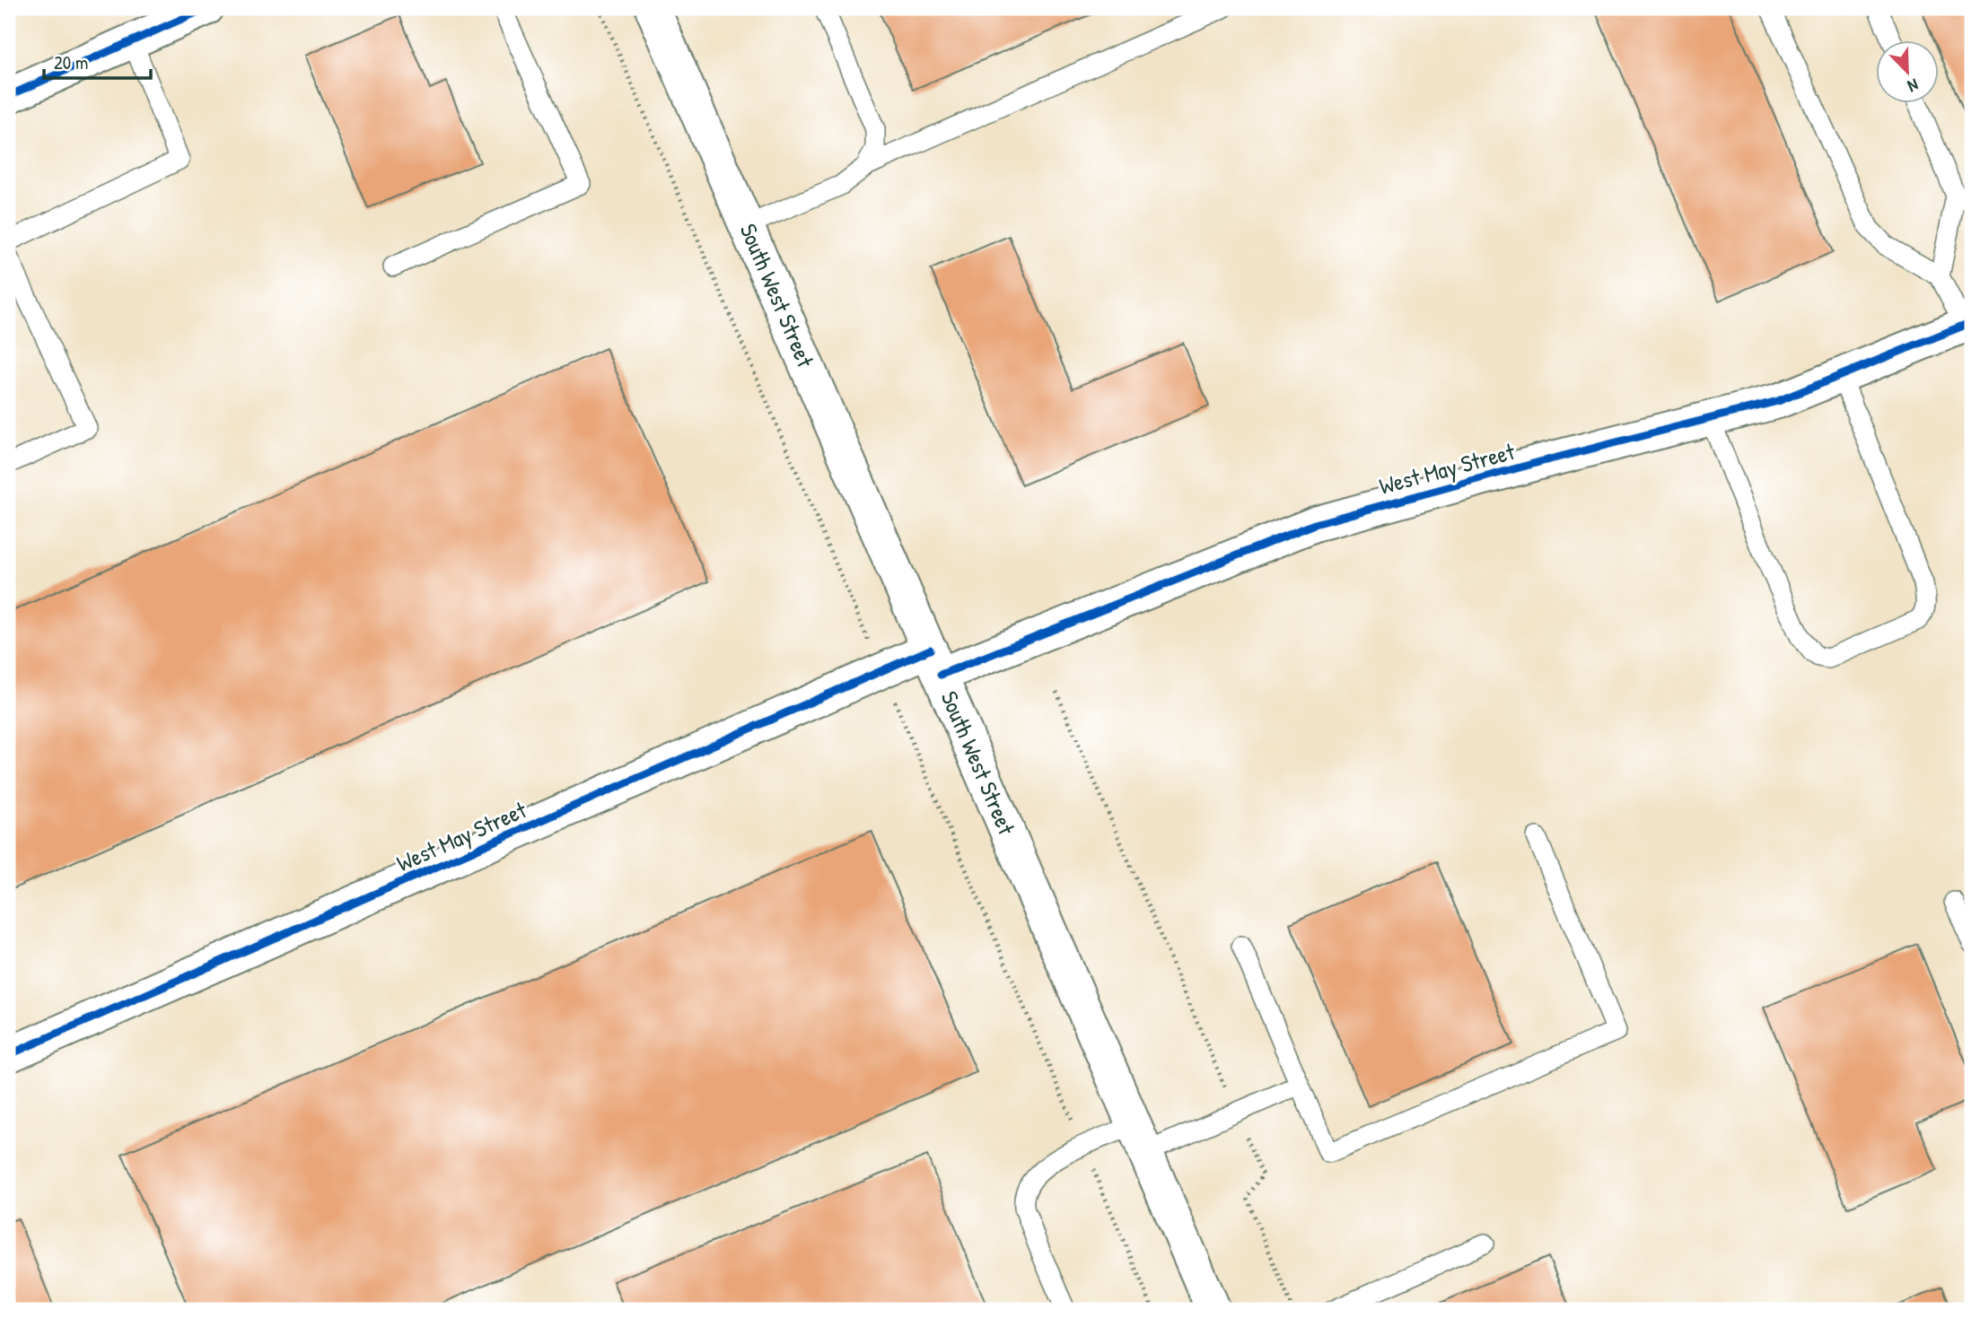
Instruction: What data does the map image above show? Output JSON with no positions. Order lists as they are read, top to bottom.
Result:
{
  "streets": {
    "street": ["South West Street", "West May Street"]
  },
  "crossings": [
    ["South West Street", "West May Street"]
  ],
  "scale_bar": "20 m",
  "north": "bottom right"
}
